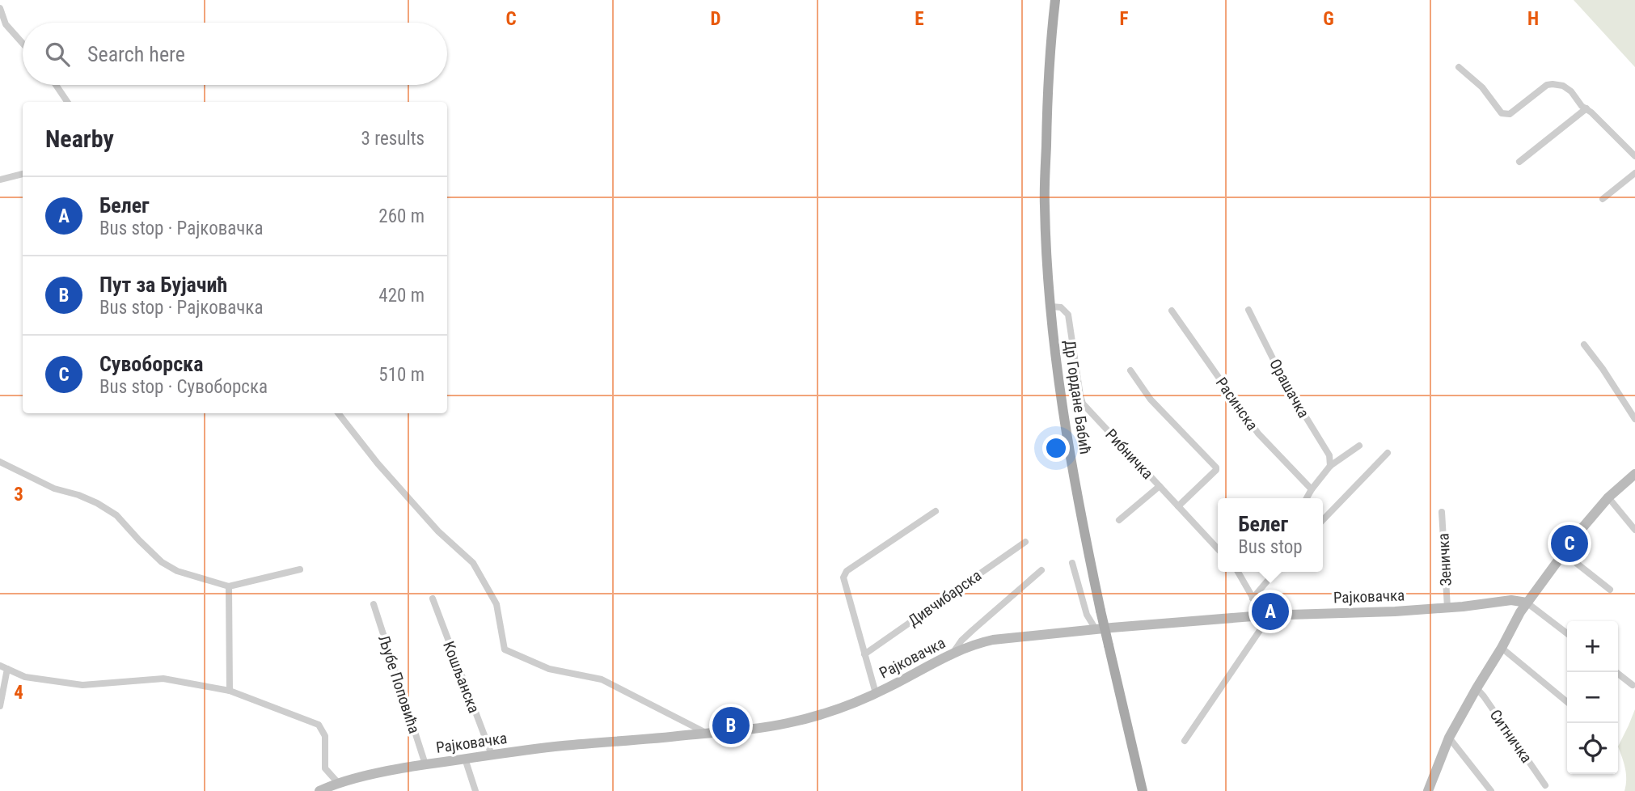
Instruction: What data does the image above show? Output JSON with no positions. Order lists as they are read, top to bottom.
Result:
{
  "streets": {
    "main road": ["Др Гордане Бабић", "Рајковачка"],
    "street": [
      "Орашачка",
      "Расинска",
      "Рибничка",
      "Зеничка",
      "Дивчибарска",
      "Кошљанска",
      "Љубе Поповића",
      "Ситничка"
    ]
  },
  "crossings": [
    ["Др Гордане Бабић", "Рибничка"],
    ["Зеничка", "Рајковачка"],
    ["Рајковачка", "Кошљанска"],
    ["Рајковачка", "Љубе Поповића"]
  ],
  "page": {
    "search": "Search here",
    "heading": ["Nearby", "3 results"],
    "list": [
      {
        "mark": "A",
        "name": "Белег",
        "note": "Bus stop · Рајковачка",
        "value": "260 m"
      },
      {
        "mark": "B",
        "name": "Пут за Бујачић",
        "note": "Bus stop · Рајковачка",
        "value": "420 m"
      },
      {
        "mark": "C",
        "name": "Сувоборска",
        "note": "Bus stop · Сувоборска",
        "value": "510 m"
      }
    ],
    "popup": ["Белег", "Bus stop"],
    "pins": ["C", "A", "B"],
    "map_buttons": ["+", "−"]
  },
  "grid": {
    "columns": [
      "C",
      "D",
      "E",
      "F",
      "G",
      "H"
    ],
    "rows": ["3", "4"]
  }
}
